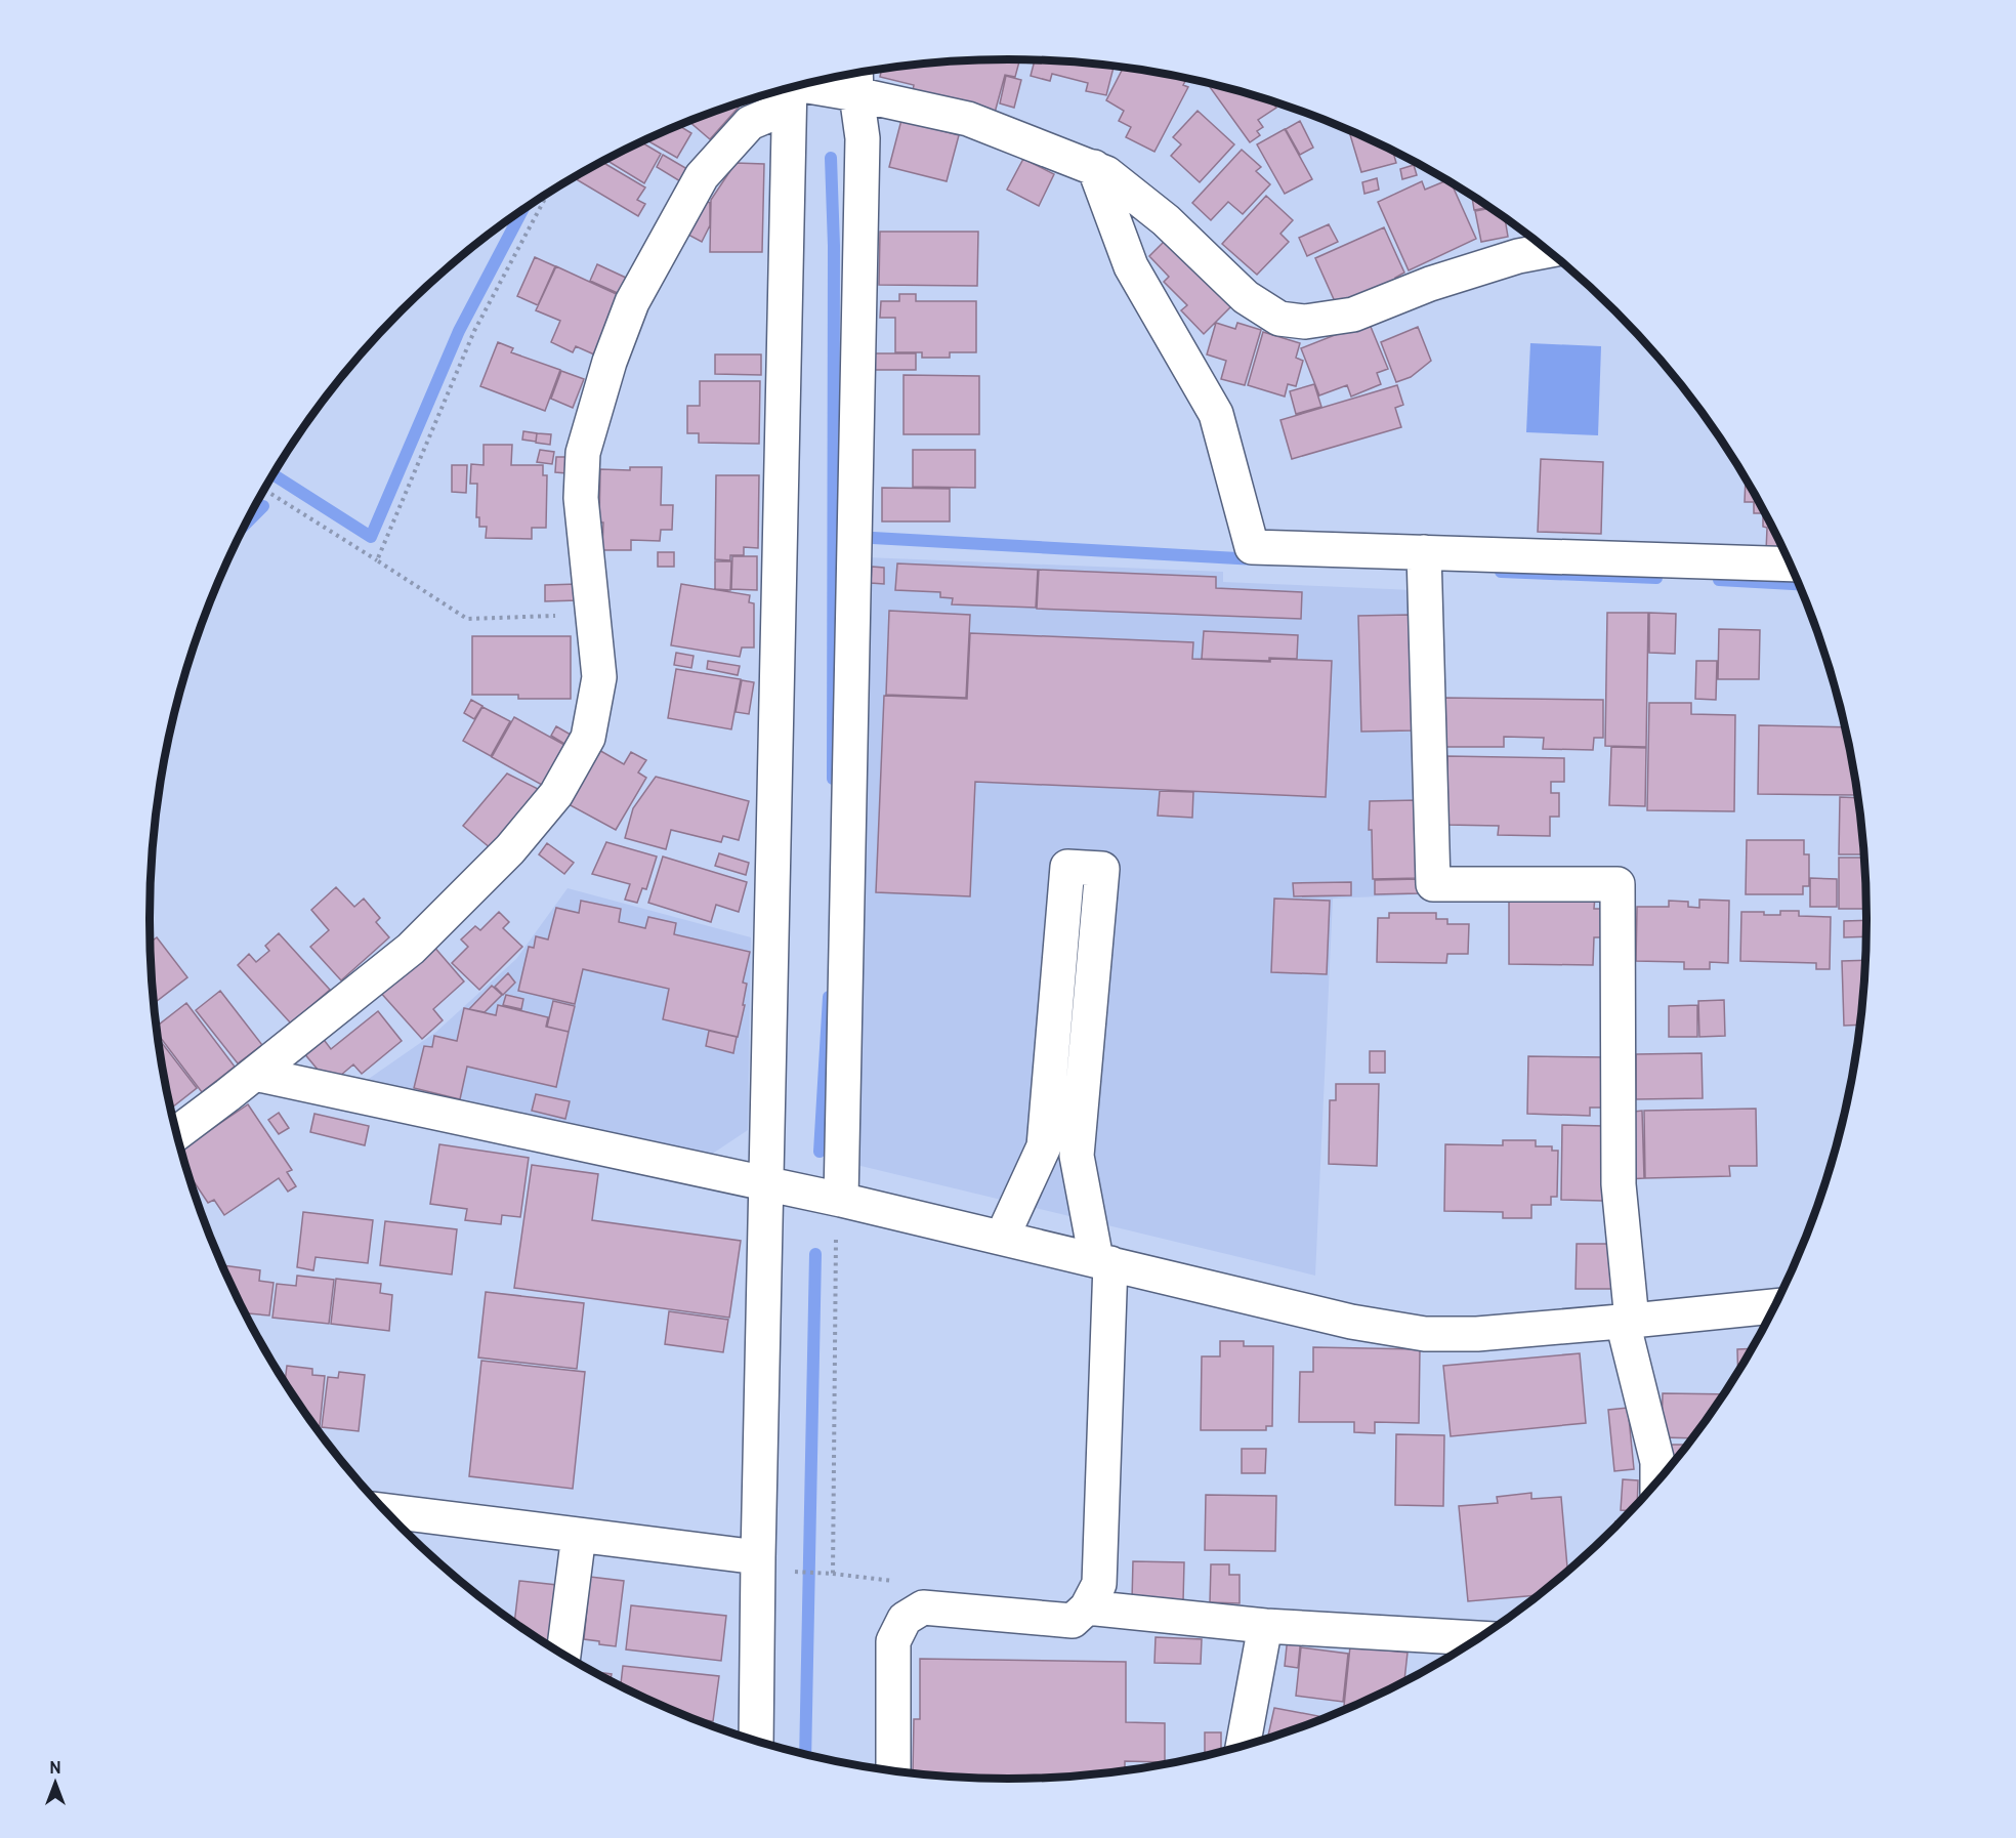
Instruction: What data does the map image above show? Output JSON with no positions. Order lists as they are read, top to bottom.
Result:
{
  "north": "top"
}
